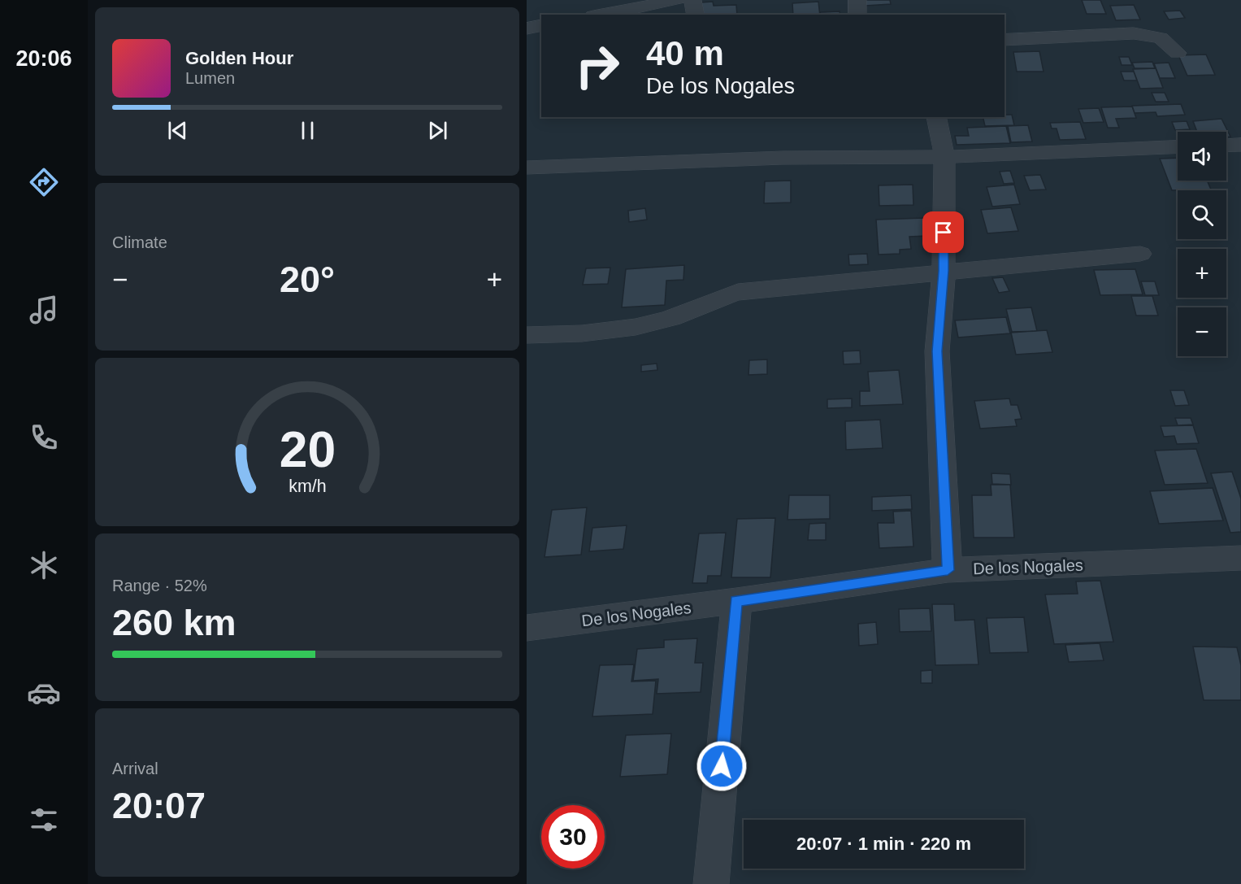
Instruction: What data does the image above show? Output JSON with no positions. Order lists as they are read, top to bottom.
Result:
{
  "streets": {
    "street": ["De los Nogales"]
  },
  "page": {
    "tabs": "20:06",
    "turn": ["40 m", "De los Nogales"],
    "song": ["Golden Hour", "Lumen"],
    "map_buttons": ["+", "−"],
    "tile": [
      "Climate",
      ["Range · 52%", "260 km"],
      ["Arrival", "20:07"]
    ],
    "heat": ["−", "20°", "+"],
    "limit": "30",
    "trip": "20:07 · 1 min · 220 m",
    "gauge": ["20", "km/h"]
  }
}
